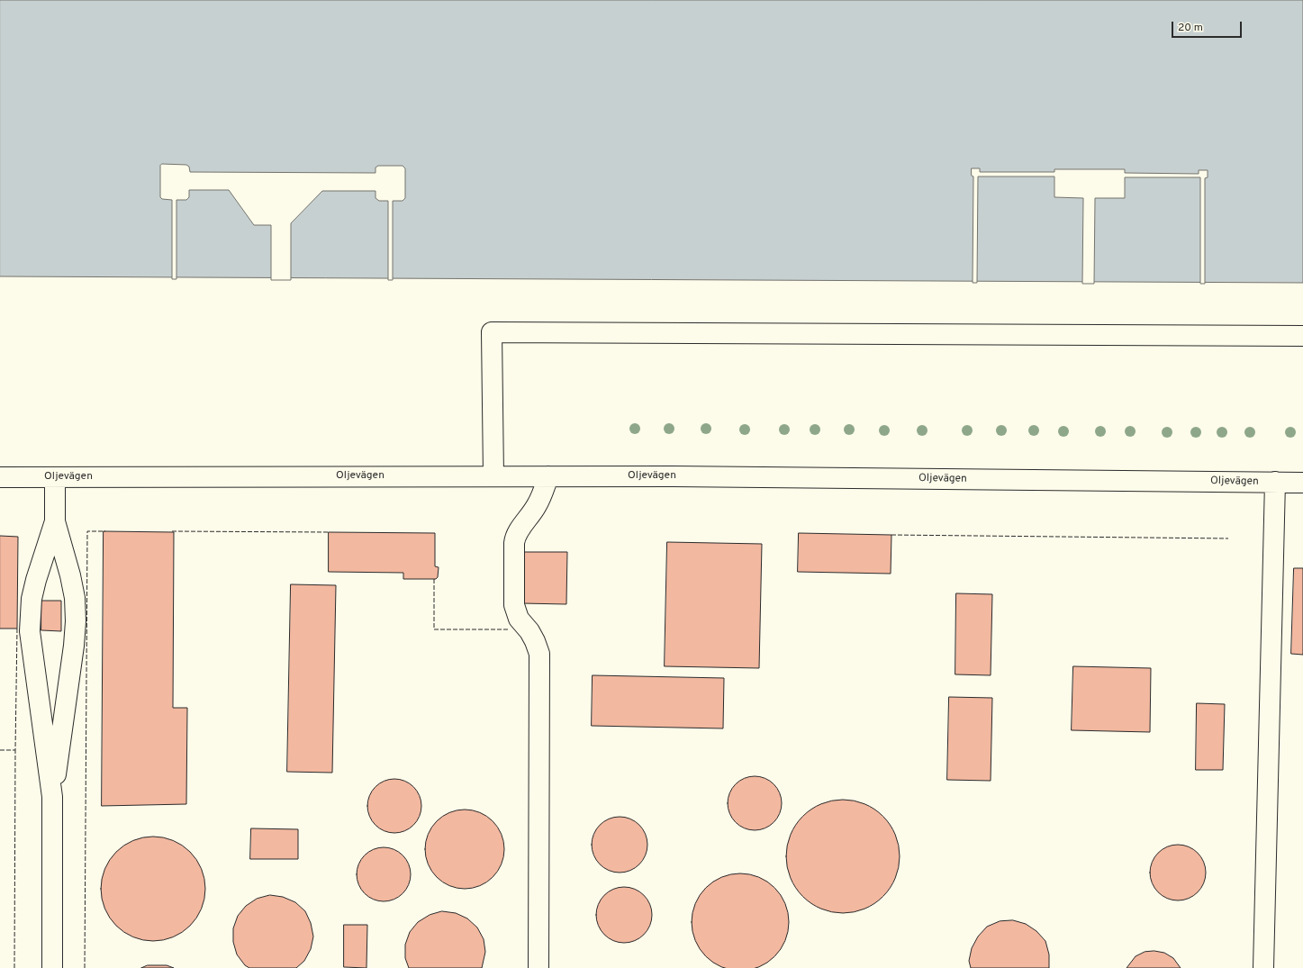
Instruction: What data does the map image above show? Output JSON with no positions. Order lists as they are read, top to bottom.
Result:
{
  "streets": {
    "street": ["Oljevägen"]
  },
  "scale_bar": "20 m"
}
